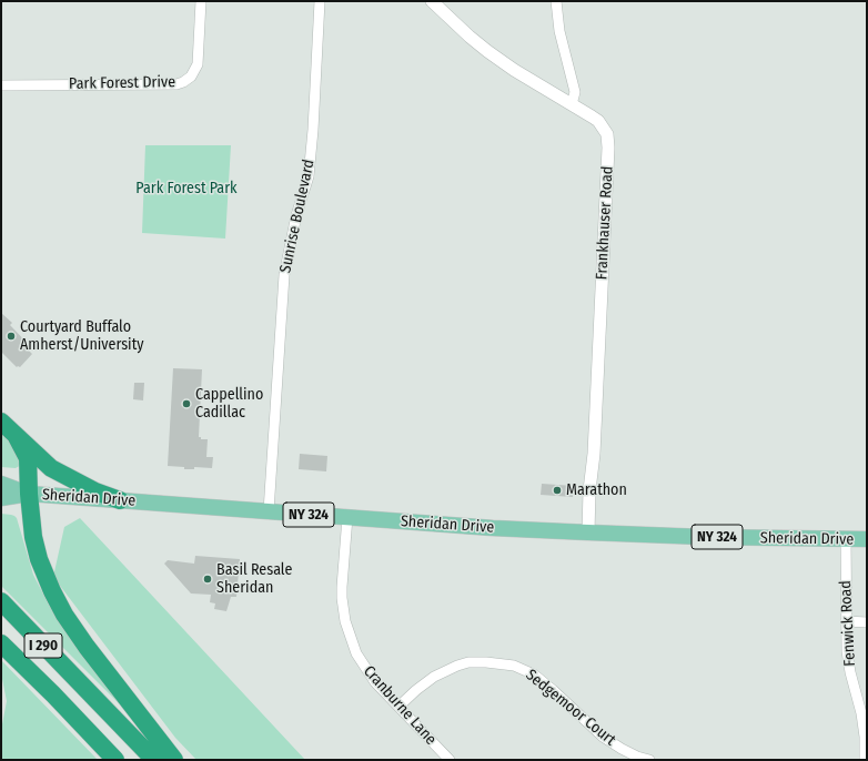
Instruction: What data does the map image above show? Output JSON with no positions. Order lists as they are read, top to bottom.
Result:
{
  "streets": {
    "highway": ["I 290"],
    "main road": ["Sheridan Drive", "NY 324"],
    "street": [
      "Park Forest Drive",
      "Sunrise Boulevard",
      "Frankhauser Road",
      "Fenwick Road",
      "Cranburne Lane",
      "Sedgemoor Court"
    ]
  },
  "crossings": [
    ["Sunrise Boulevard", "Sheridan Drive"],
    ["Frankhauser Road", "Sheridan Drive"],
    ["Sheridan Drive", "Fenwick Road"],
    ["Sheridan Drive", "Cranburne Lane"],
    ["Cranburne Lane", "Sedgemoor Court"]
  ],
  "parks": ["Park Forest Park"],
  "places": [
    "Courtyard Buffalo Amherst/University",
    "Cappellino Cadillac",
    "Marathon",
    "Basil Resale Sheridan"
  ]
}
